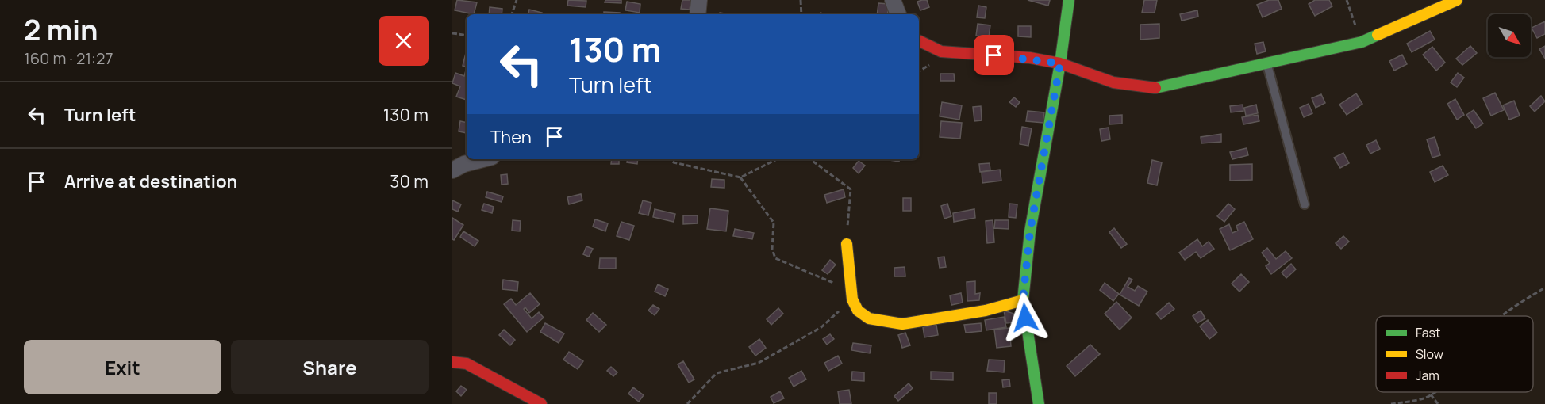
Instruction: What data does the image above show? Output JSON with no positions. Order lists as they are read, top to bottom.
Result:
{
  "legend": ["Fast", "Slow", "Jam"],
  "north": "bottom right",
  "page": {
    "heading": ["2 min", "160 m · 21:27"],
    "turn": ["130 m", "Turn left"],
    "list": [
      {
        "name": "Turn left",
        "value": "130 m"
      },
      {
        "name": "Arrive at destination",
        "value": "30 m"
      }
    ],
    "then": "Then",
    "buttons": ["Exit", "Share"]
  }
}
